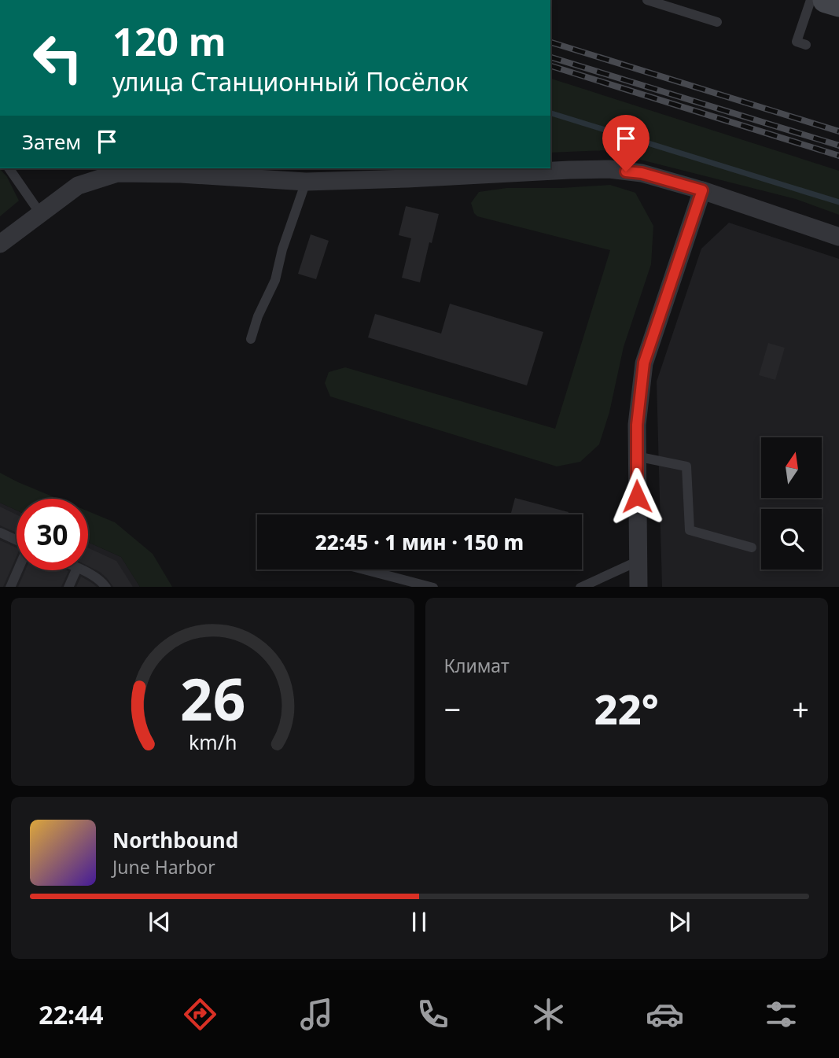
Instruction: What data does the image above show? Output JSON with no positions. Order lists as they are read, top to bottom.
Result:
{
  "north": "top",
  "page": {
    "turn": ["120 m", "улица Станционный Посёлок"],
    "then": "Затем",
    "limit": "30",
    "trip": "22:45 · 1 мин · 150 m",
    "tile": "Климат",
    "heat": ["−", "22°", "+"],
    "song": ["Northbound", "June Harbor"],
    "tabs": "22:44",
    "gauge": ["26", "km/h"]
  }
}
